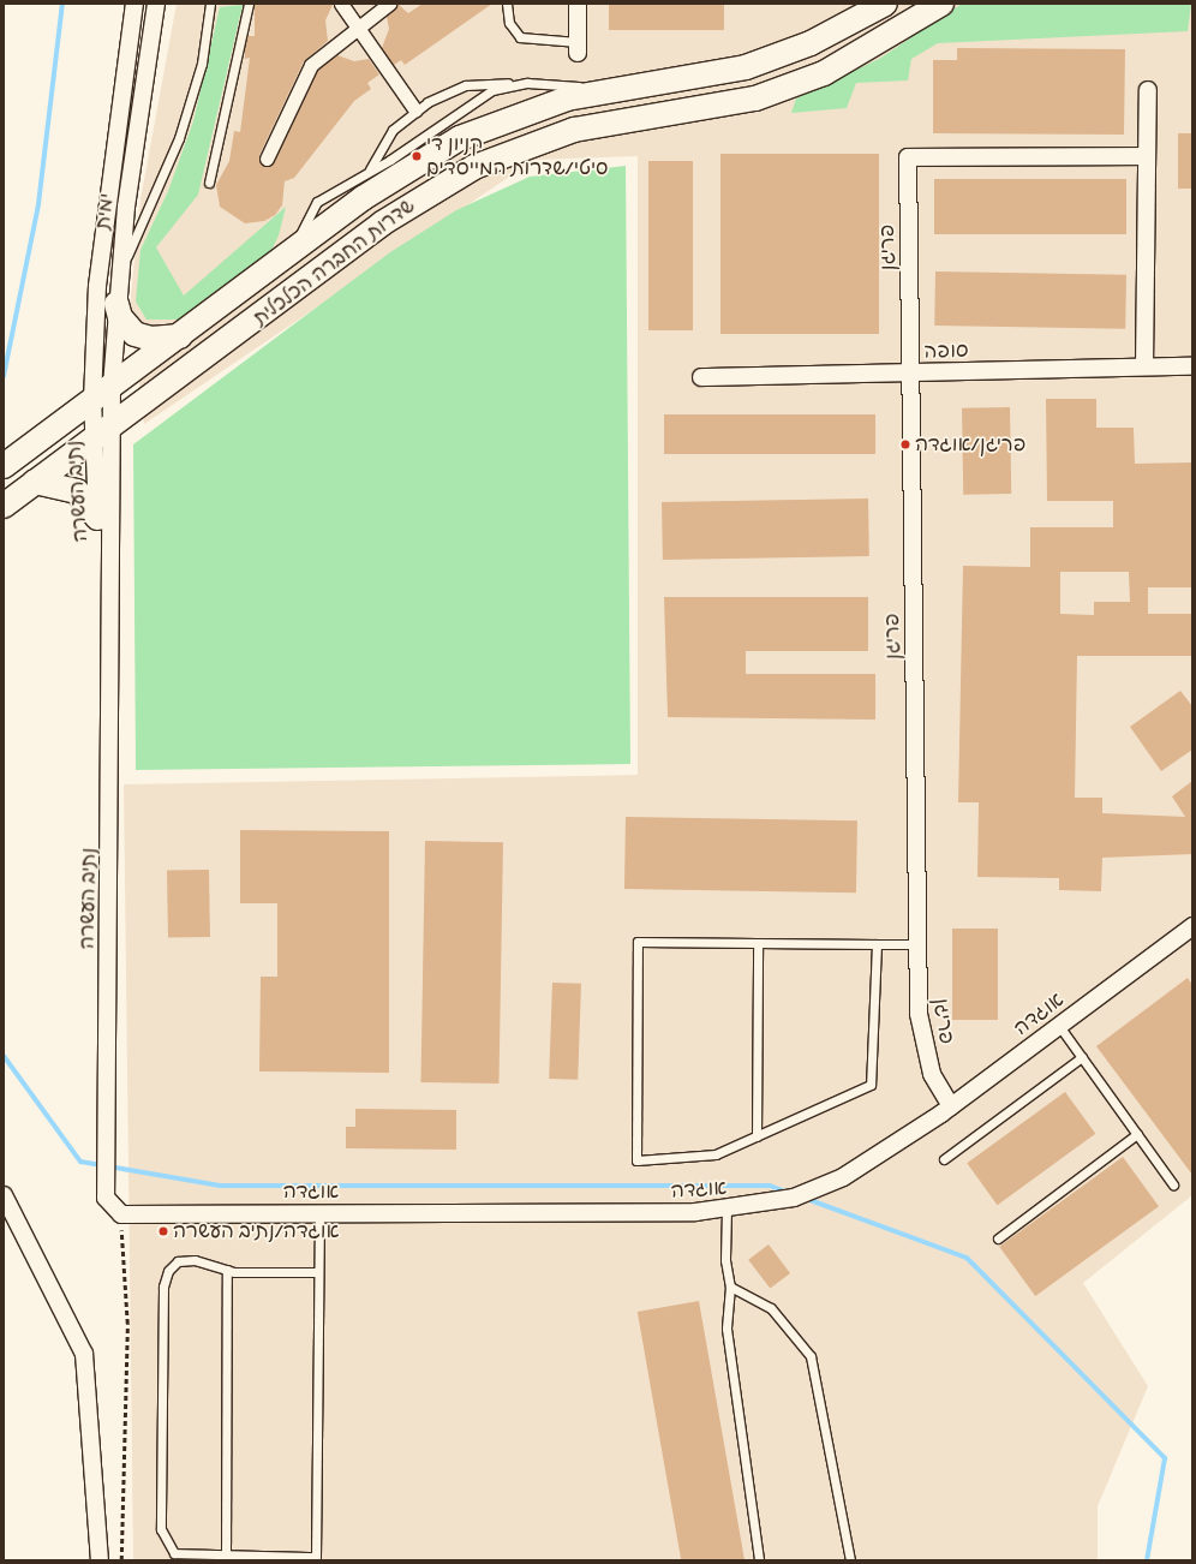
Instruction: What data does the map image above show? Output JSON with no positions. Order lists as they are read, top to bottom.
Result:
{
  "streets": {
    "main road": ["שדרות החברה הכלכלית"],
    "street": [
      "ימית",
      "פריגן",
      "סופה",
      "נתיב העשרה",
      "אוגדה"
    ]
  },
  "crossings": [
    ["ימית", "שדרות החברה הכלכלית"],
    ["ימית", "נתיב העשרה"],
    ["פריגן", "סופה"],
    ["פריגן", "אוגדה"],
    ["שדרות החברה הכלכלית", "נתיב העשרה"],
    ["נתיב העשרה", "אוגדה"]
  ],
  "places": ["קניון די סיטי/שדרות המייסדים", "פריגן/אוגדה", "אוגדה/נתיב העשרה"]
}
